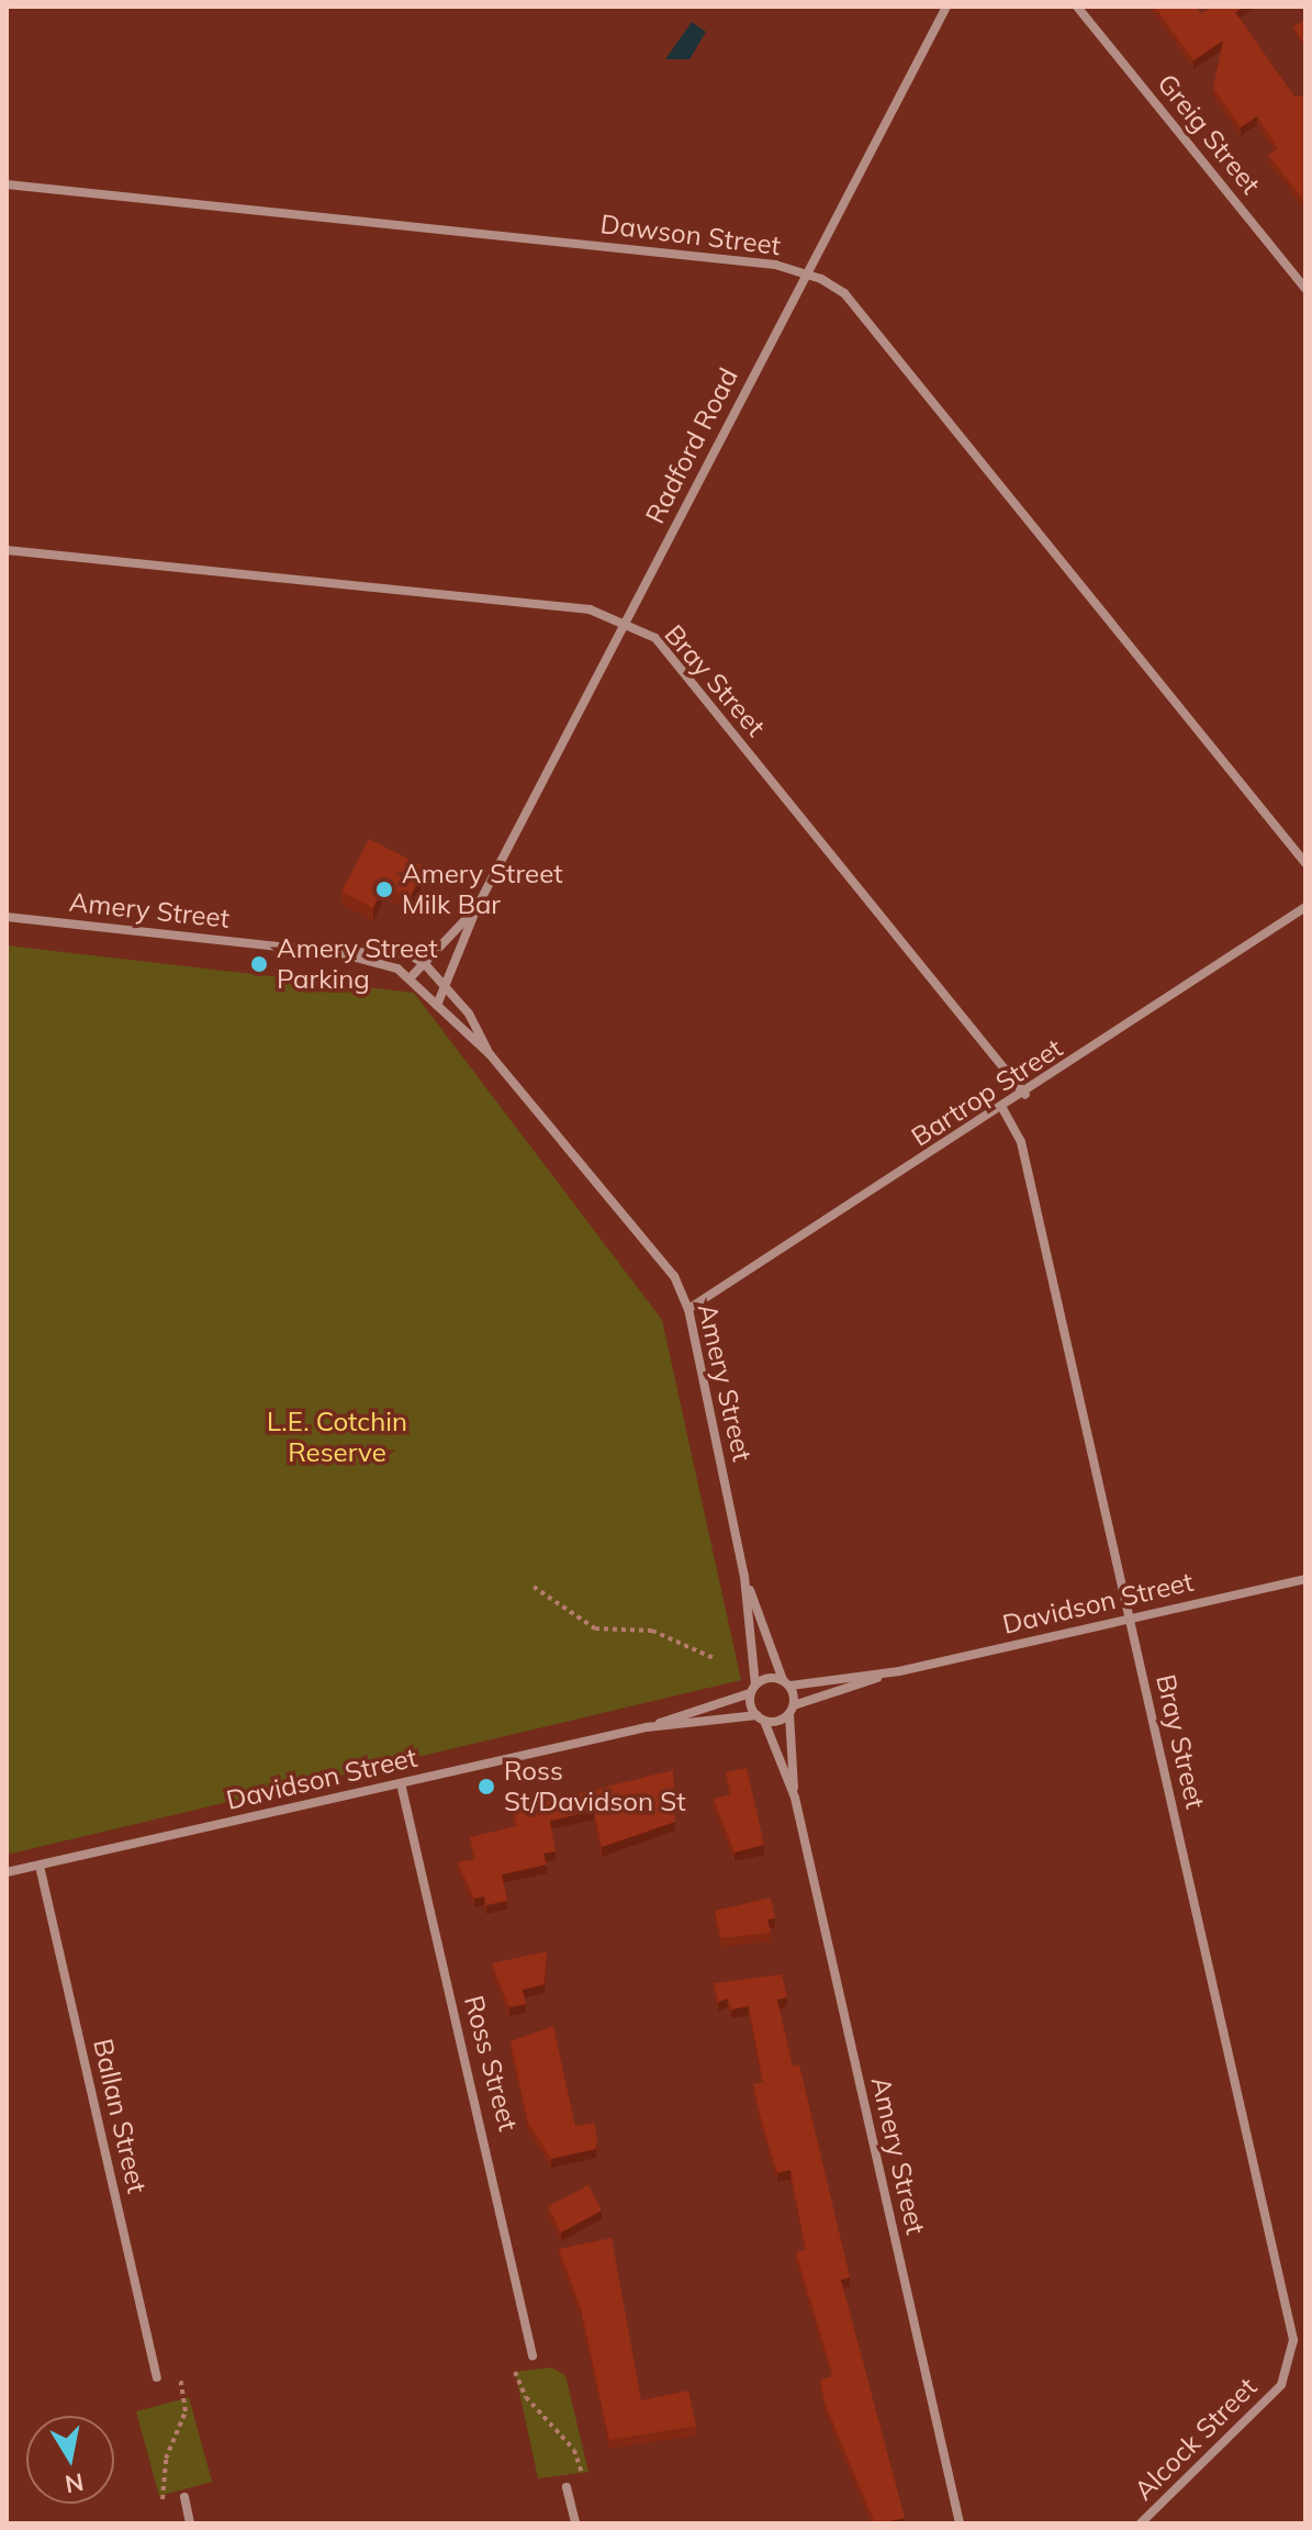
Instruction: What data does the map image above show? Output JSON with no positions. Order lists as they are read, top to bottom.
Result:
{
  "streets": {
    "street": [
      "Greig Street",
      "Dawson Street",
      "Radford Road",
      "Bray Street",
      "Amery Street",
      "Bartrop Street",
      "Davidson Street",
      "Ross Street",
      "Ballan Street",
      "Alcock Street"
    ]
  },
  "crossings": [
    ["Dawson Street", "Radford Road"],
    ["Radford Road", "Bray Street"],
    ["Radford Road", "Amery Street"],
    ["Bray Street", "Bartrop Street"],
    ["Bray Street", "Davidson Street"],
    ["Bray Street", "Alcock Street"],
    ["Amery Street", "Bartrop Street"],
    ["Amery Street", "Davidson Street"],
    ["Davidson Street", "Ross Street"],
    ["Davidson Street", "Ballan Street"]
  ],
  "parks": ["L.E. Cotchin Reserve"],
  "places": ["Amery Street Milk Bar", "Amery Street Parking", "Ross St/Davidson St"],
  "north": "bottom"
}
